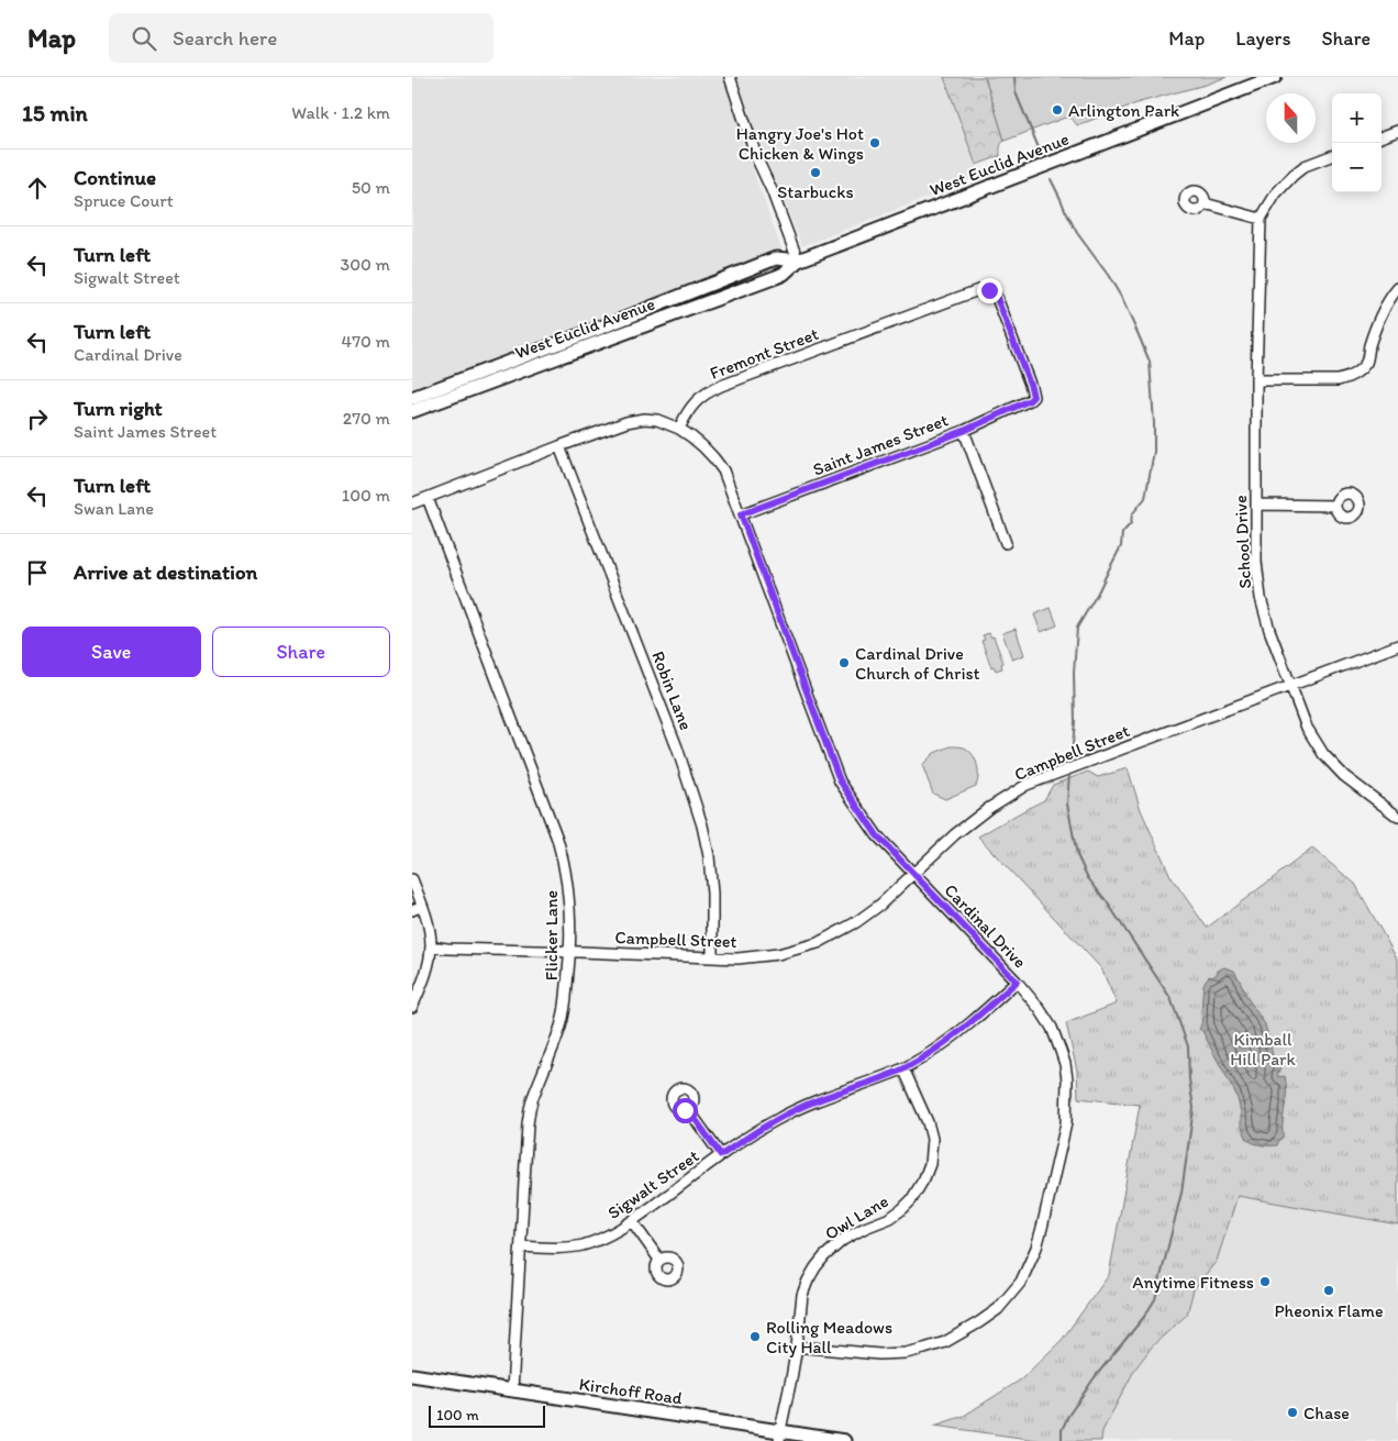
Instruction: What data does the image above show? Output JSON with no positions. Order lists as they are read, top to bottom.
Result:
{
  "streets": {
    "main road": ["West Euclid Avenue", "Kirchoff Road"],
    "street": [
      "Fremont Street",
      "Saint James Street",
      "School Drive",
      "Robin Lane",
      "Campbell Street",
      "Cardinal Drive",
      "Flicker Lane",
      "Sigwalt Street",
      "Owl Lane"
    ]
  },
  "crossings": [
    ["Fremont Street", "Saint James Street"],
    ["Fremont Street", "Cardinal Drive"],
    ["Saint James Street", "Cardinal Drive"],
    ["School Drive", "Campbell Street"],
    ["Robin Lane", "Campbell Street"],
    ["Campbell Street", "Cardinal Drive"],
    ["Campbell Street", "Flicker Lane"],
    ["Cardinal Drive", "Sigwalt Street"],
    ["Cardinal Drive", "Owl Lane"],
    ["Flicker Lane", "Sigwalt Street"],
    ["Flicker Lane", "Kirchoff Road"],
    ["Sigwalt Street", "Owl Lane"],
    ["Owl Lane", "Kirchoff Road"]
  ],
  "parks": ["Kimball Hill Park"],
  "places": [
    "Arlington Park",
    "Hangry Joe's Hot Chicken & Wings",
    "Starbucks",
    "Cardinal Drive Church of Christ",
    "Anytime Fitness",
    "Pheonix Flame",
    "Rolling Meadows City Hall",
    "Chase"
  ],
  "scale_bar": "100 m",
  "north": "top",
  "page": {
    "header": "Map",
    "search": "Search here",
    "nav": ["Map", "Layers", "Share"],
    "heading": ["15 min", "Walk · 1.2 km"],
    "map_buttons": ["+", "−"],
    "list": [
      ["Continue", "Spruce Court", "50 m"],
      ["Turn left", "Sigwalt Street", "300 m"],
      ["Turn left", "Cardinal Drive", "470 m"],
      ["Turn right", "Saint James Street", "270 m"],
      ["Turn left", "Swan Lane", "100 m"],
      "Arrive at destination"
    ],
    "buttons": ["Save", "Share"],
    "scale": "100 m"
  }
}
